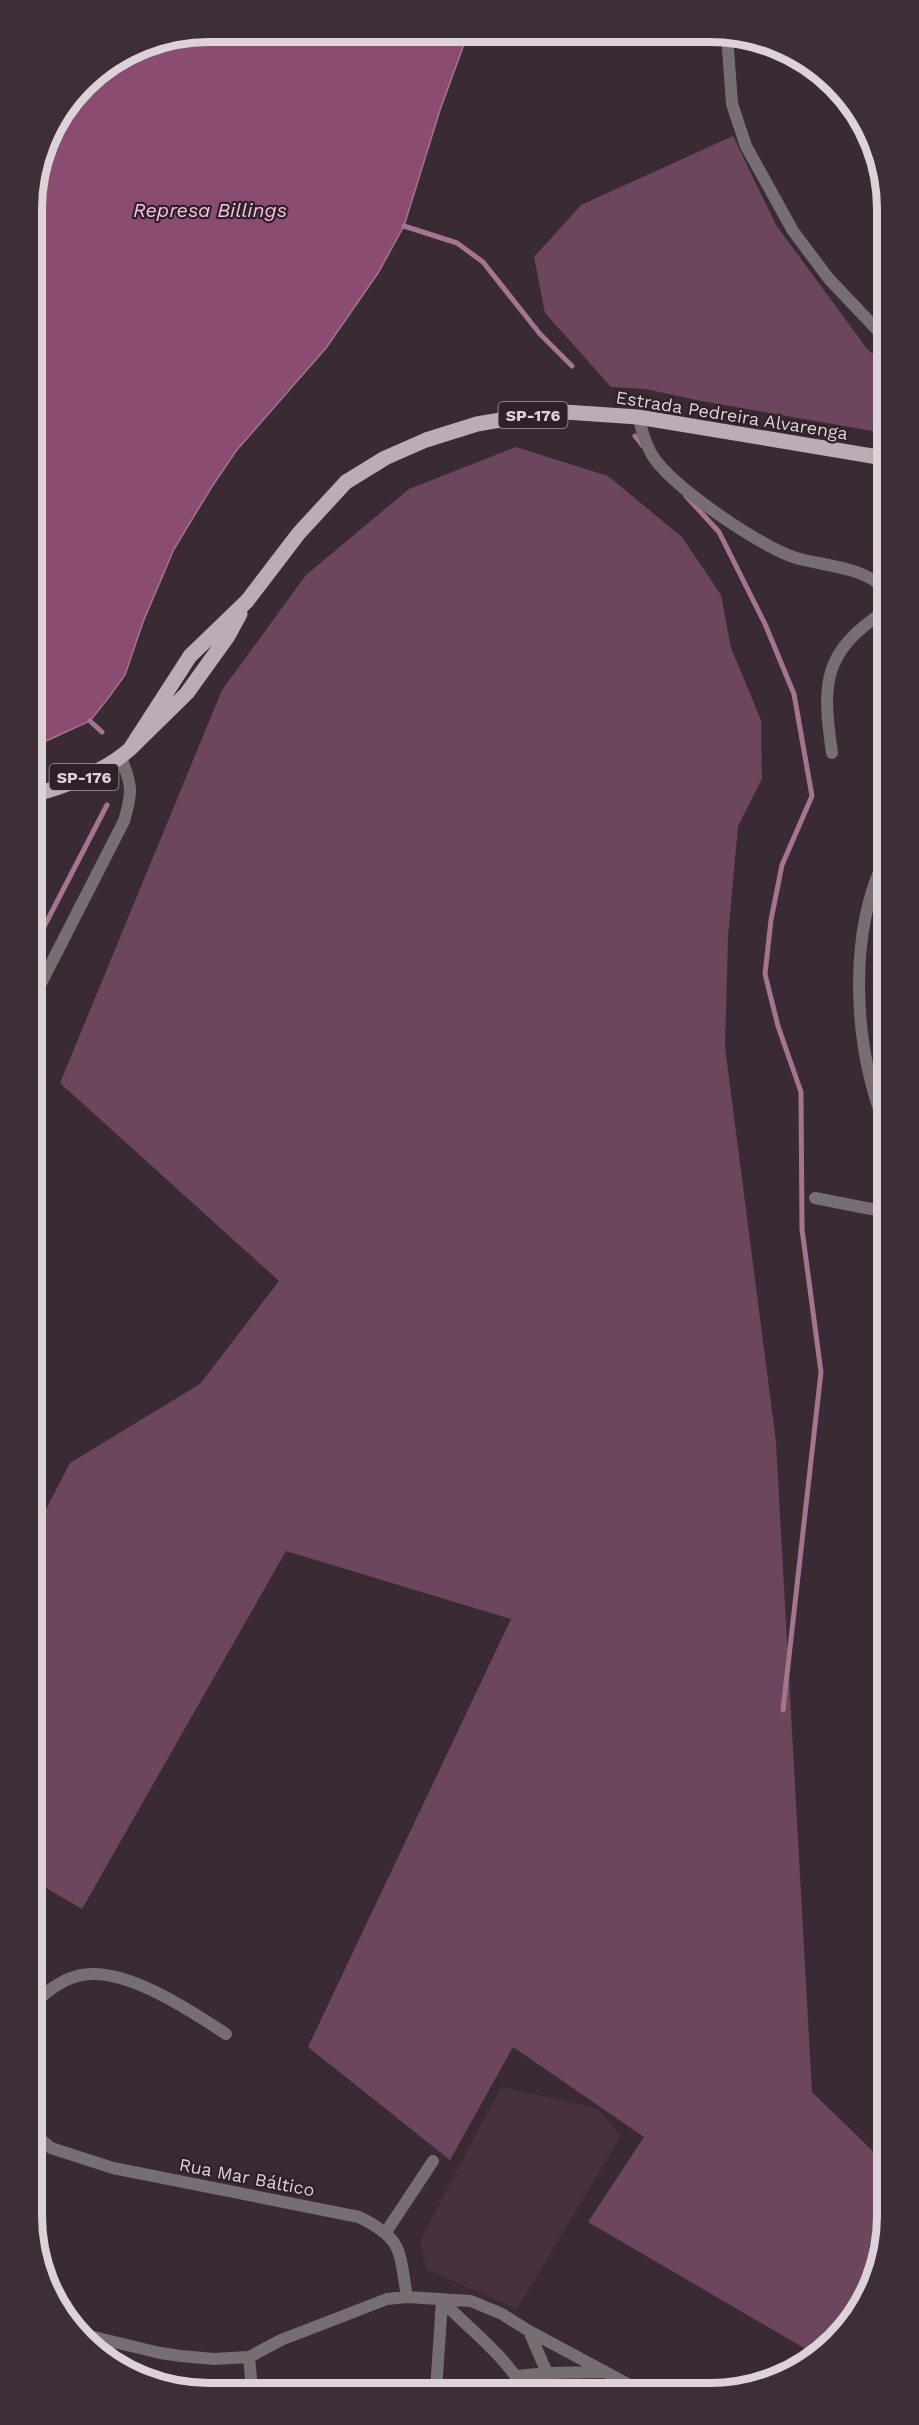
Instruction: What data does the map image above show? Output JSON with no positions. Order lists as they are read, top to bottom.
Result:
{
  "streets": {
    "main road": ["SP-176", "Estrada Pedreira Alvarenga"],
    "street": ["Rua Mar Báltico"]
  },
  "water": ["Represa Billings"]
}
